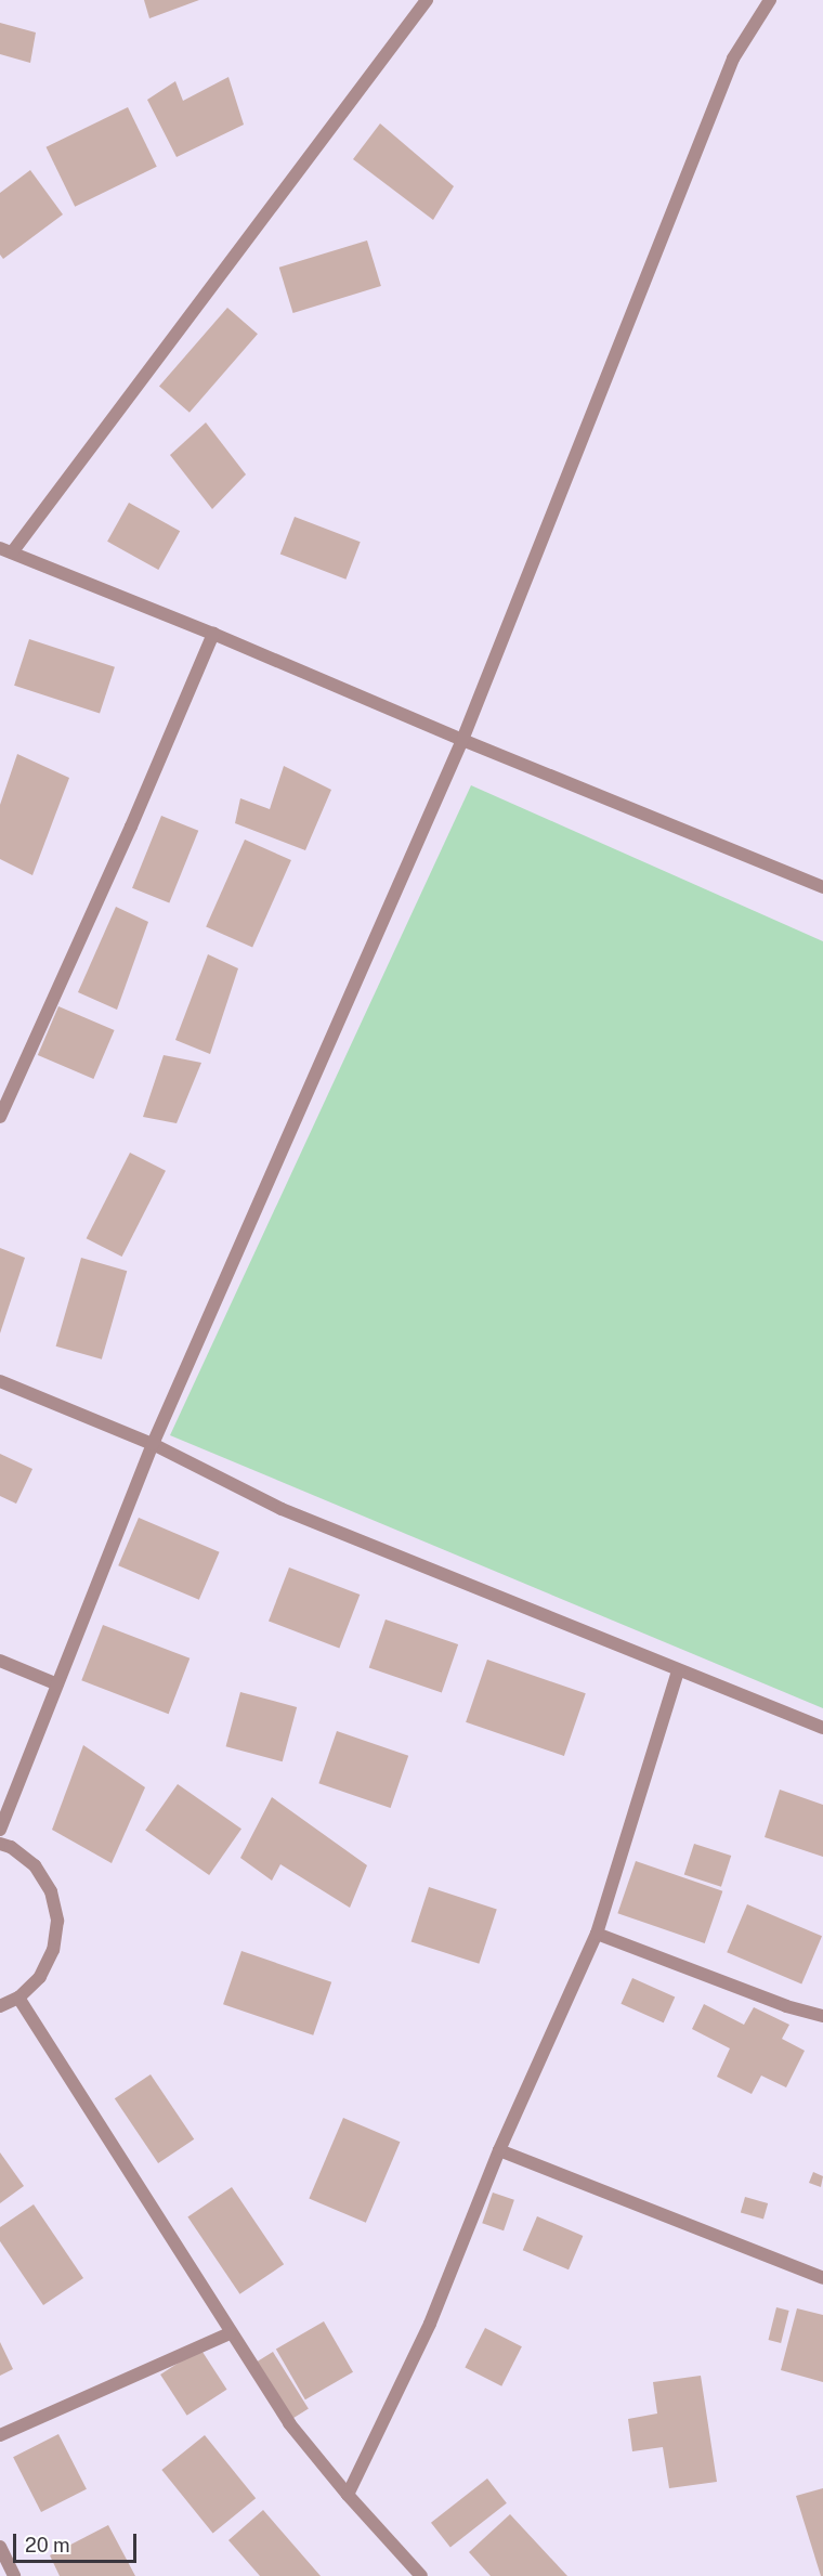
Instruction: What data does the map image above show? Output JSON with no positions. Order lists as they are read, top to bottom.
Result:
{
  "scale_bar": "20 m"
}
